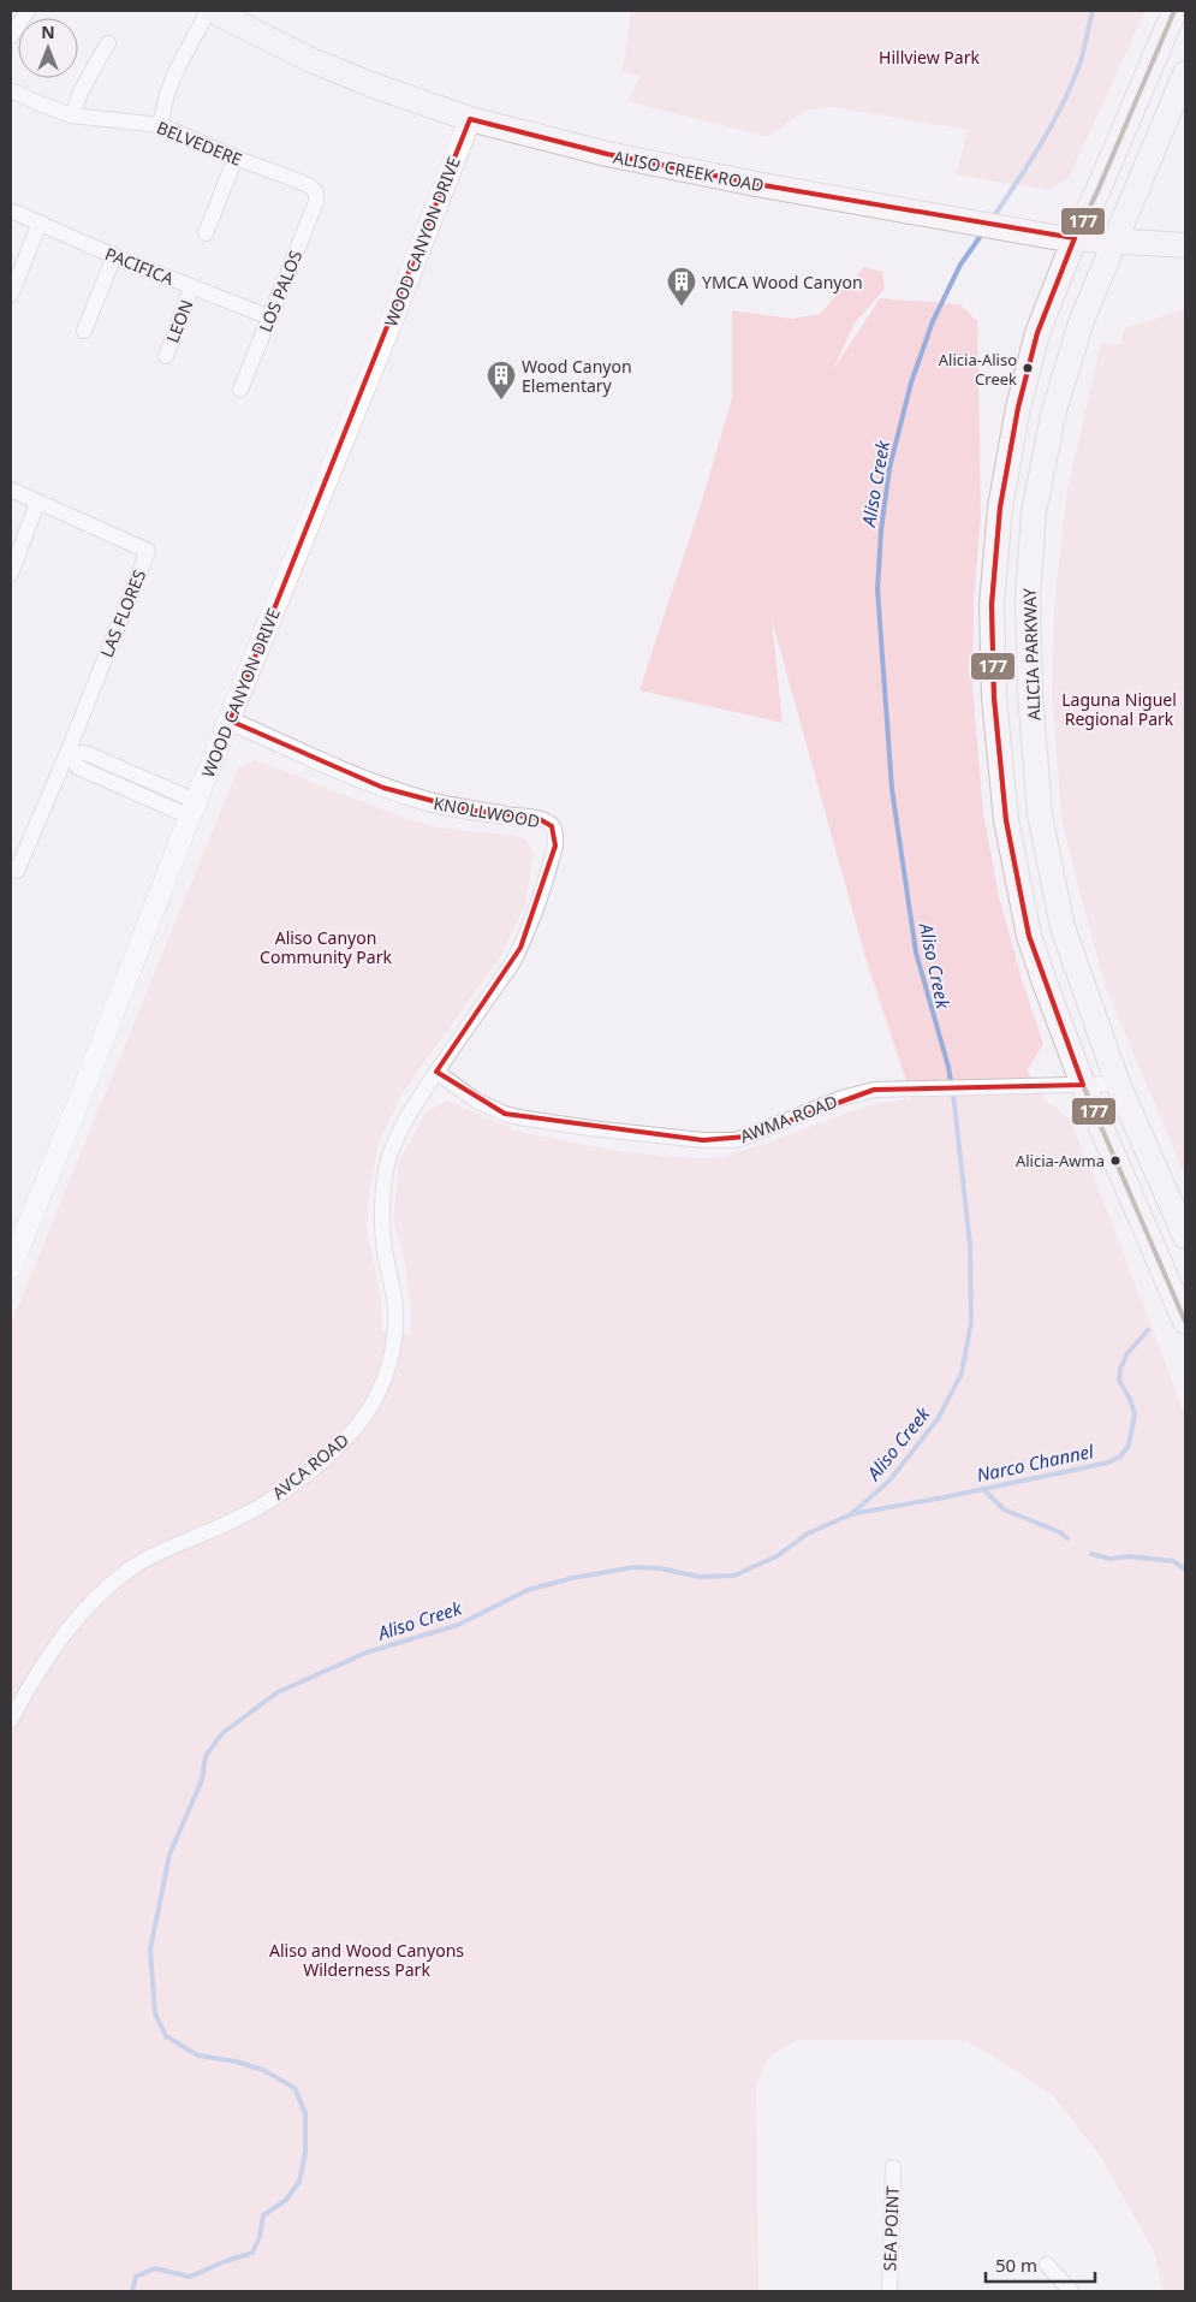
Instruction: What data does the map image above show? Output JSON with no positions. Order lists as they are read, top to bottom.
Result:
{
  "streets": {
    "main road": ["ALISO CREEK ROAD", "WOOD CANYON DRIVE", "ALICIA PARKWAY"],
    "street": [
      "BELVEDERE",
      "PACIFICA",
      "LOS PALOS",
      "LEON",
      "LAS FLORES",
      "KNOLLWOOD",
      "AWMA ROAD",
      "AVCA ROAD",
      "SEA POINT"
    ]
  },
  "crossings": [
    ["BELVEDERE", "LOS PALOS"],
    ["ALISO CREEK ROAD", "WOOD CANYON DRIVE"],
    ["ALISO CREEK ROAD", "ALICIA PARKWAY"],
    ["WOOD CANYON DRIVE", "KNOLLWOOD"],
    ["PACIFICA", "LOS PALOS"],
    ["PACIFICA", "LEON"],
    ["ALICIA PARKWAY", "AWMA ROAD"],
    ["KNOLLWOOD", "AWMA ROAD"],
    ["KNOLLWOOD", "AVCA ROAD"],
    ["AWMA ROAD", "AVCA ROAD"]
  ],
  "water": ["Aliso Creek", "Narco Channel"],
  "parks": [
    "Hillview Park",
    "Laguna Niguel Regional Park",
    "Aliso Canyon Community Park",
    "Aliso and Wood Canyons Wilderness Park"
  ],
  "places": {
    "building": ["YMCA Wood Canyon", "Wood Canyon Elementary"],
    "other": ["Alicia-Aliso Creek", "Alicia-Awma"]
  },
  "lines": ["transit line 177"],
  "scale_bar": "50 m",
  "north": "top"
}
